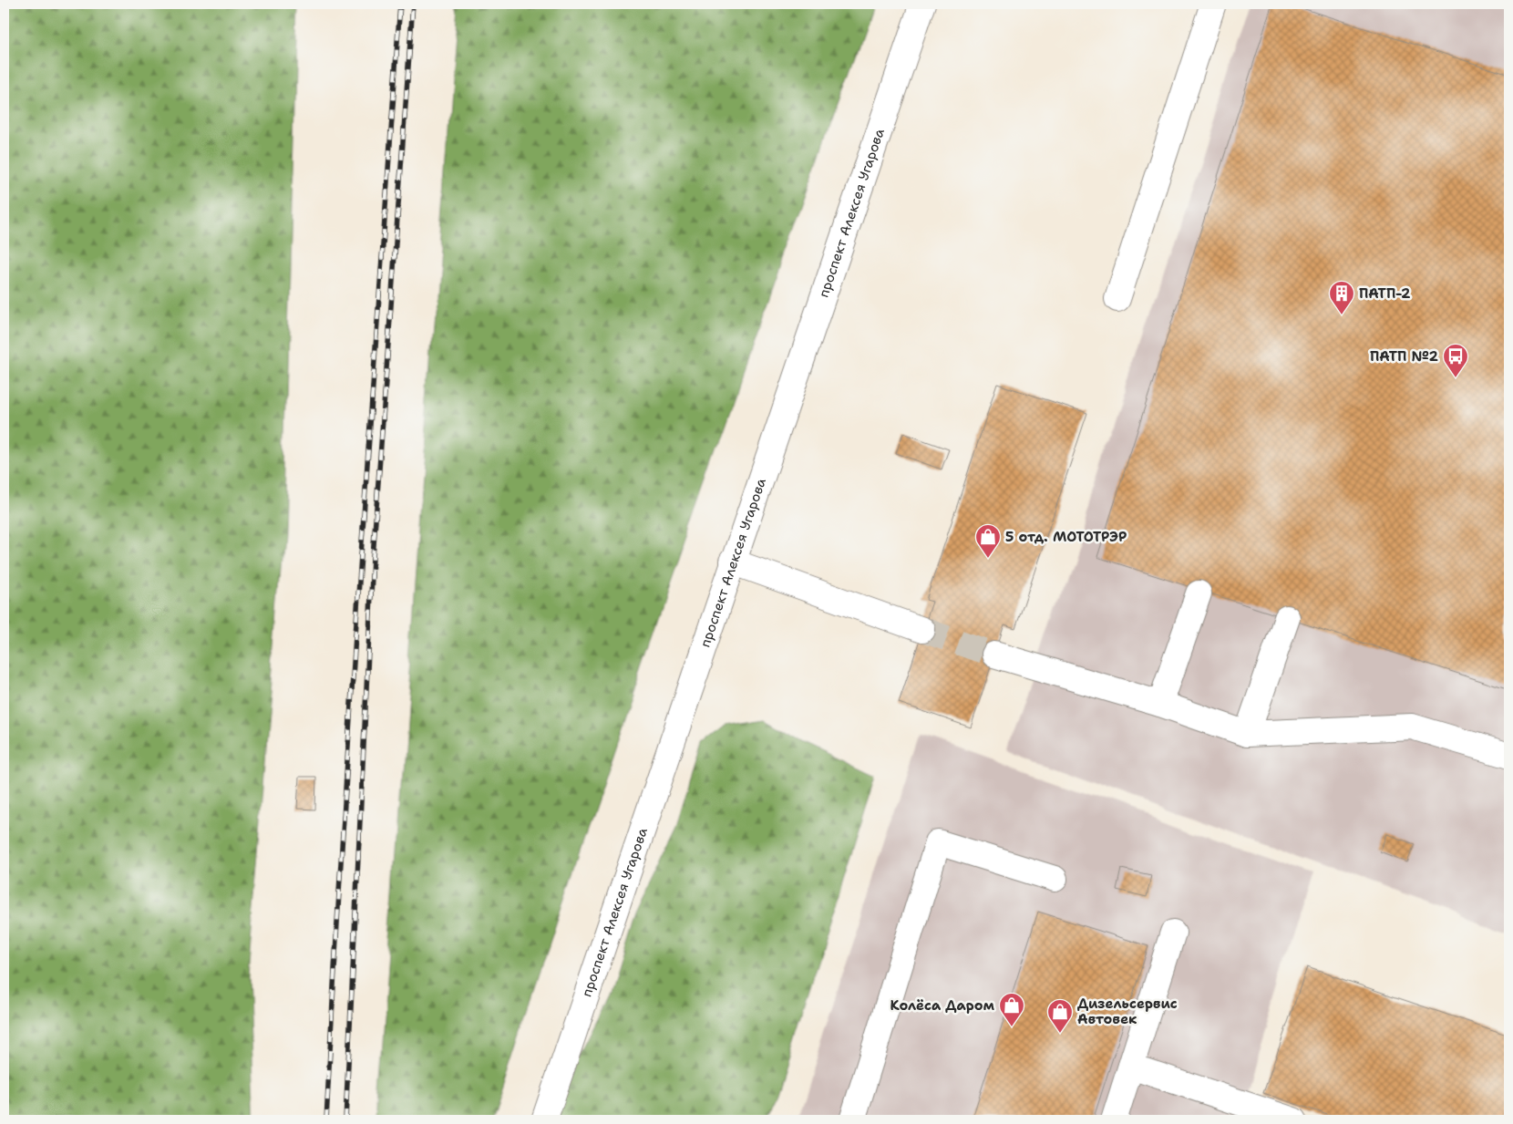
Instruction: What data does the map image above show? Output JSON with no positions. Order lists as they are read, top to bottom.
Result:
{
  "streets": {
    "street": ["проспект Алексея Угарова"]
  },
  "places": {
    "building": ["ПАТП-2"],
    "bus stop": ["ПАТП №2"],
    "shop": ["5 отд. МОТОТРЭР", "Колёса Даром", "Дизельсервис Автовек"]
  }
}
